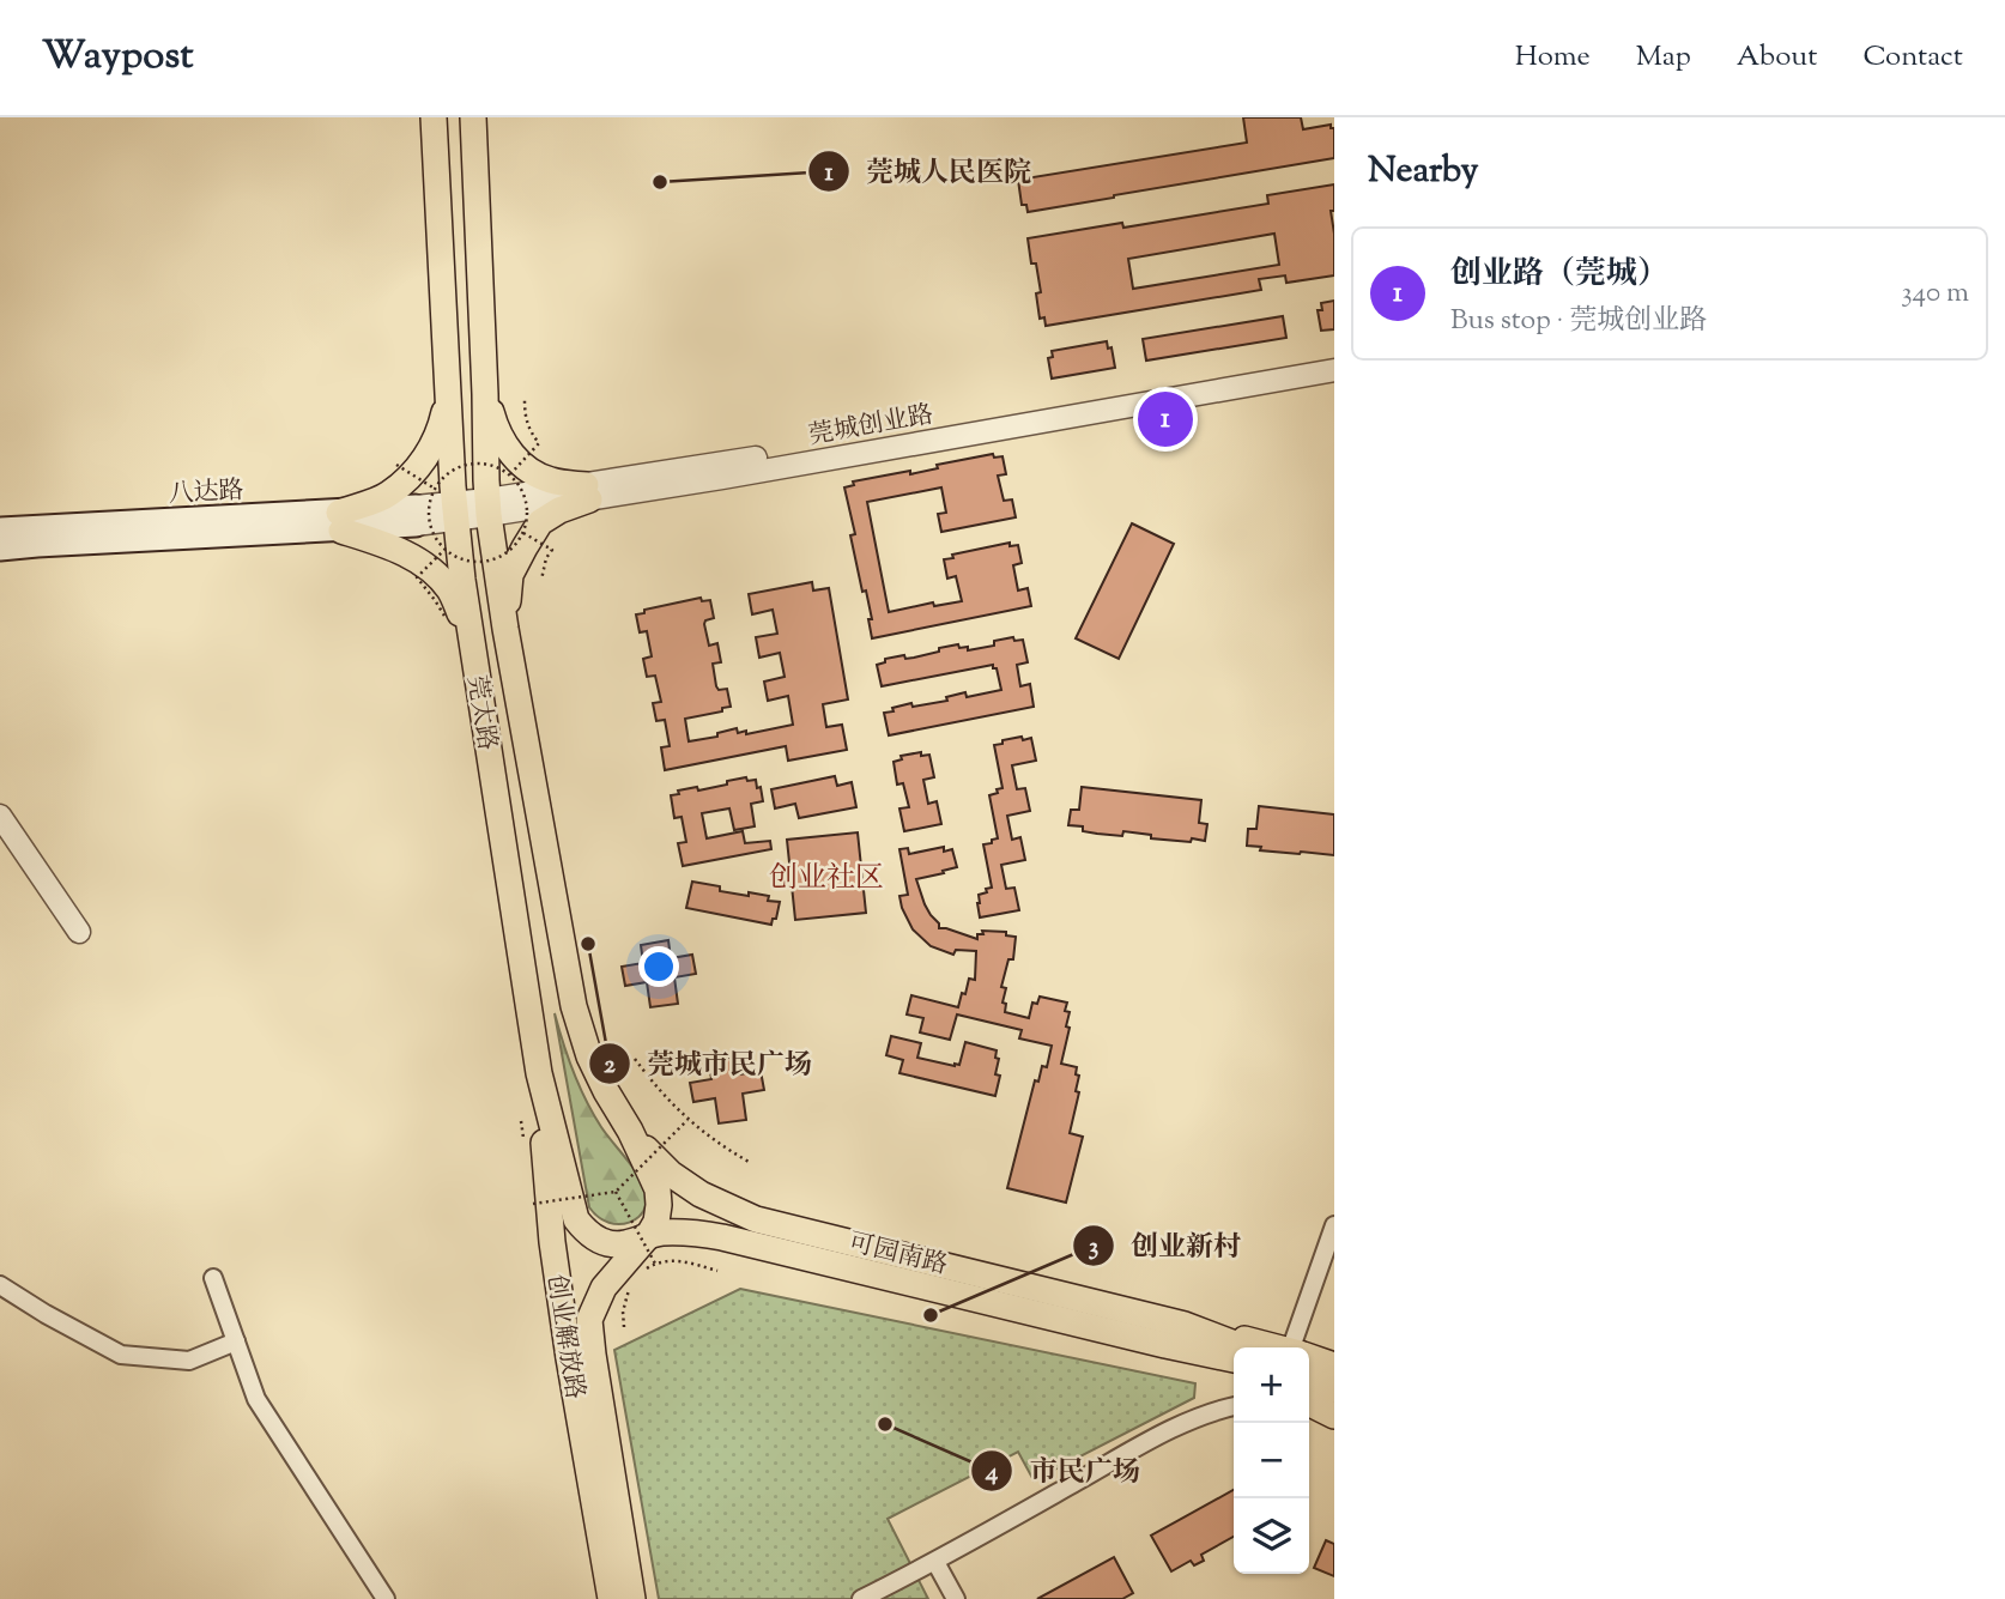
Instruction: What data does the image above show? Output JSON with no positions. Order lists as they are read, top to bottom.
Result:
{
  "streets": {
    "main road": [
      "八达路",
      "莞太路",
      "可园南路",
      "创业解放路"
    ],
    "street": ["莞城创业路"]
  },
  "crossings": [
    ["莞城创业路", "八达路"],
    ["莞城创业路", "莞太路"],
    ["莞太路", "可园南路"],
    ["莞太路", "创业解放路"],
    ["可园南路", "创业解放路"]
  ],
  "districts": ["创业社区"],
  "places": [
    "莞城人民医院",
    "莞城市民广场",
    "创业新村",
    "市民广场"
  ],
  "page": {
    "header": "Waypost",
    "nav": [
      "Home",
      "Map",
      "About",
      "Contact"
    ],
    "heading": "Nearby",
    "list": [
      {
        "mark": "1",
        "name": "创业路（莞城）",
        "note": "Bus stop · 莞城创业路",
        "value": "340 m"
      }
    ],
    "pins": "1",
    "map_buttons": ["+", "−"]
  }
}
